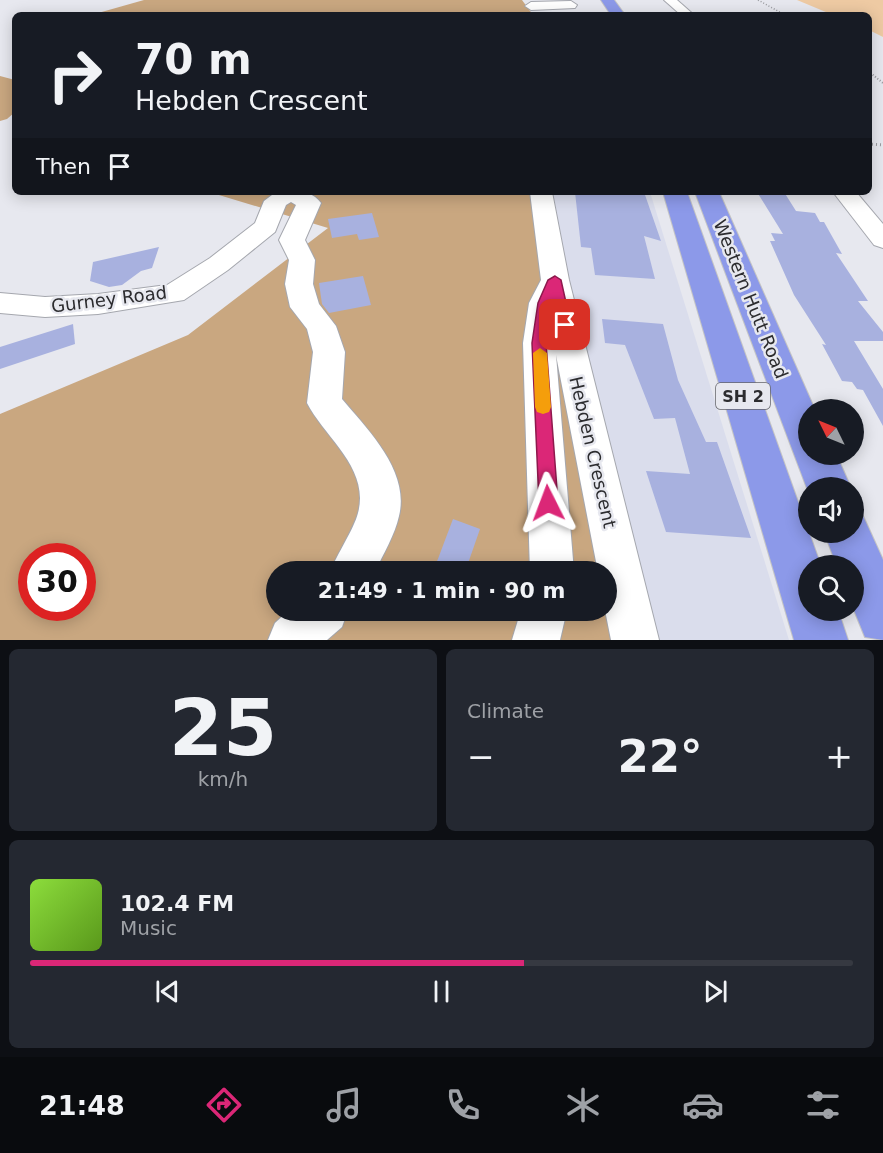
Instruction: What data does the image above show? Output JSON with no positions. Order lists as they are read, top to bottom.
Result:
{
  "streets": {
    "highway": ["Western Hutt Road", "SH 2"],
    "street": ["Gurney Road", "Hebden Crescent"]
  },
  "north": "top left",
  "page": {
    "turn": ["70 m", "Hebden Crescent"],
    "then": "Then",
    "limit": "30",
    "trip": "21:49 · 1 min · 90 m",
    "tile": [
      ["25", "km/h"],
      "Climate"
    ],
    "heat": ["−", "22°", "+"],
    "song": ["102.4 FM", "Music"],
    "tabs": "21:48"
  }
}
